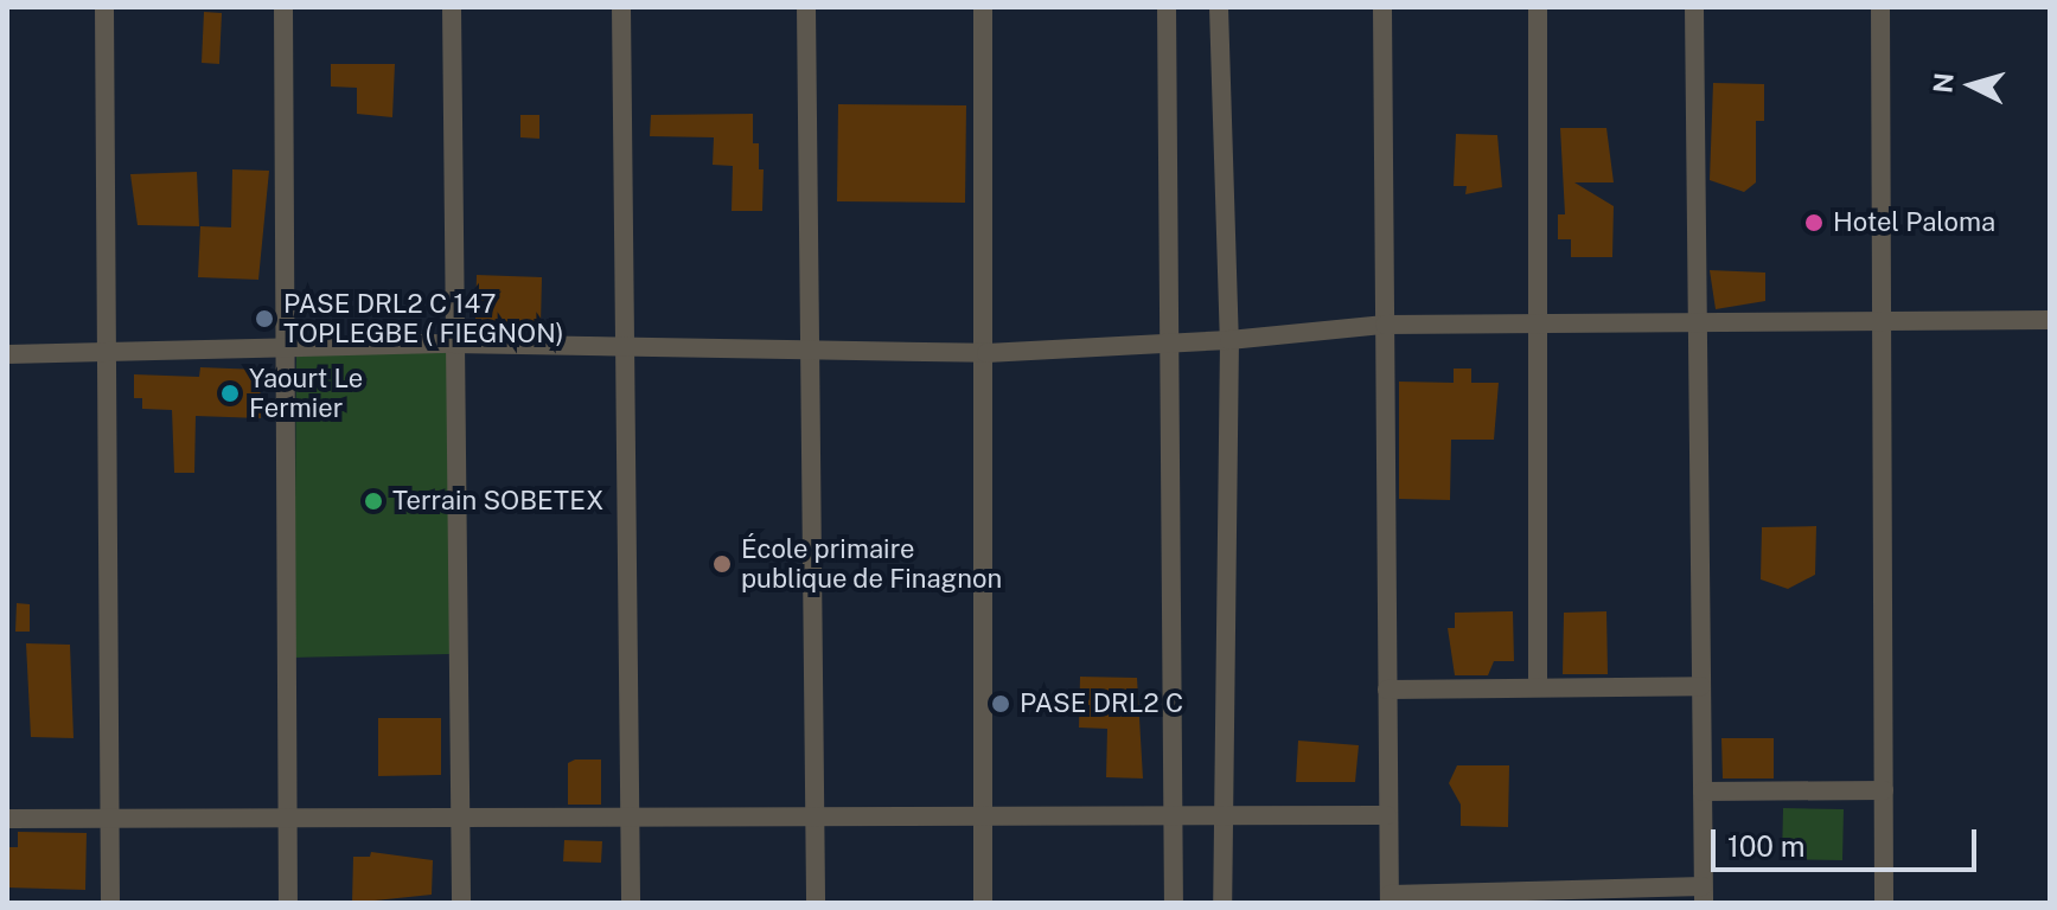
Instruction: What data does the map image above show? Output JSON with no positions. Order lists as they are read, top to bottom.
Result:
{
  "places": [
    "Hotel Paloma",
    "PASE DRL2 C 147 TOPLEGBE ( FIEGNON)",
    "Yaourt Le Fermier",
    "Terrain SOBETEX",
    "École primaire publique de Finagnon",
    "PASE DRL2 C"
  ],
  "scale_bar": "100 m",
  "north": "left"
}
